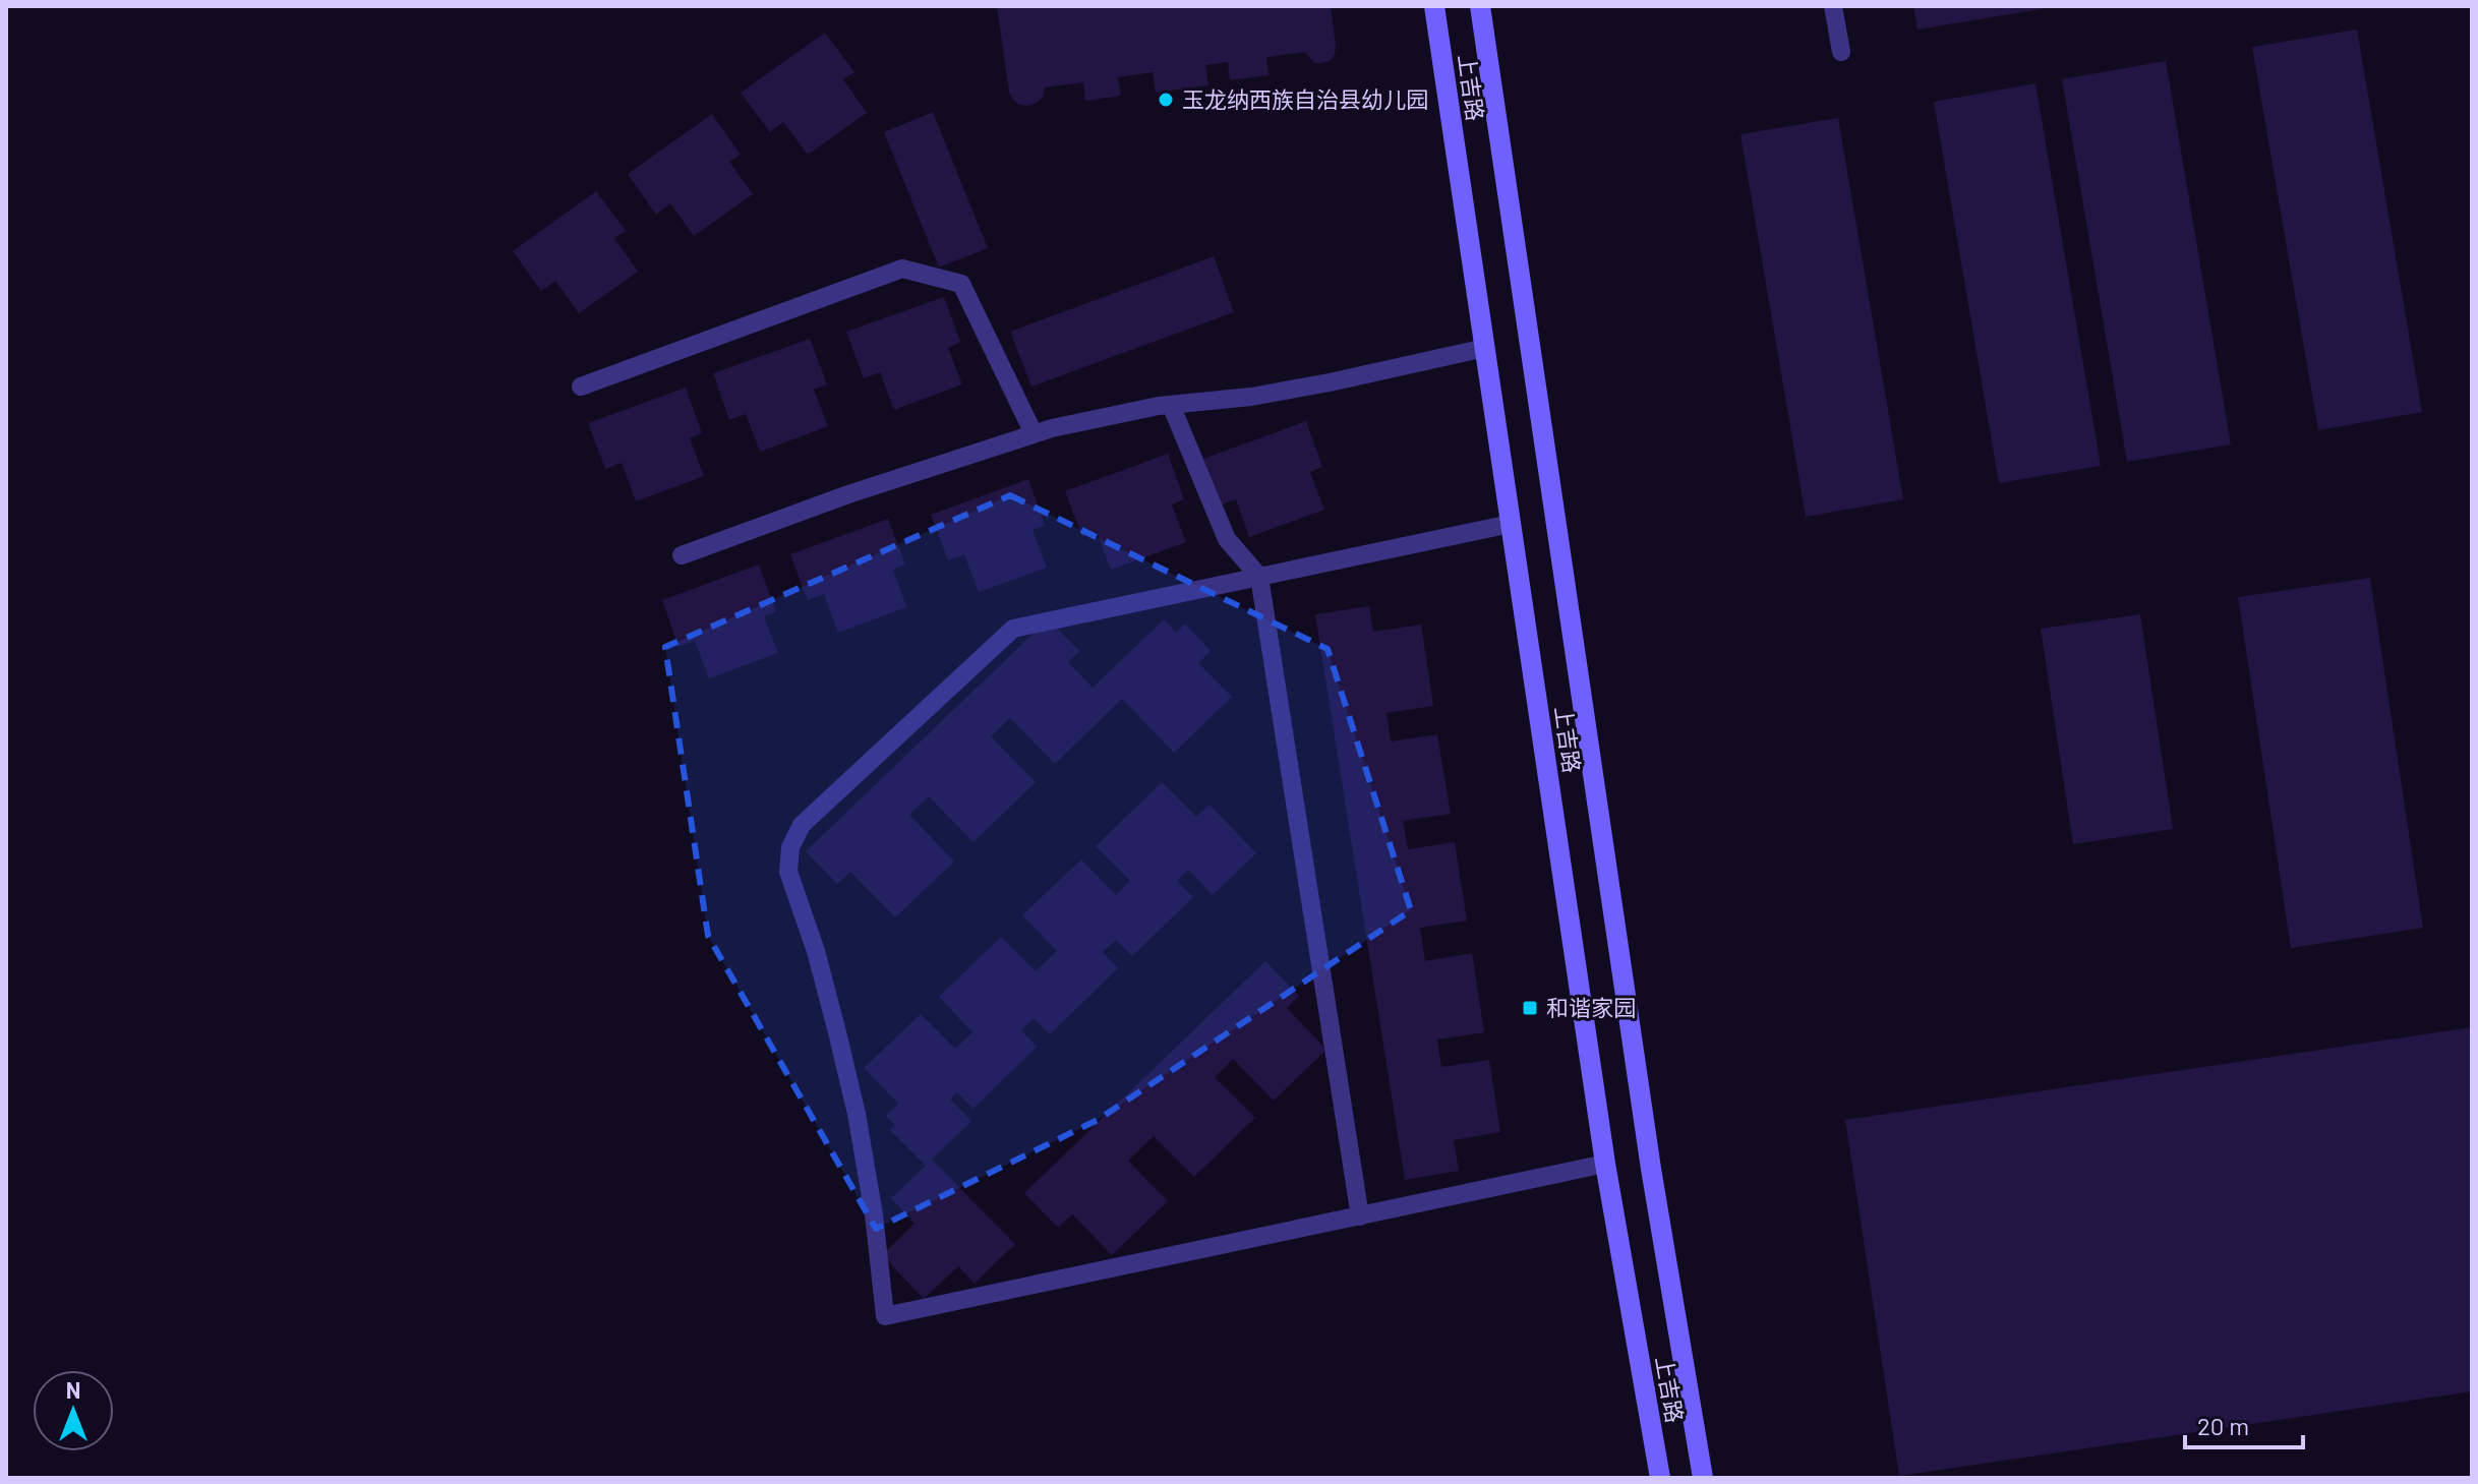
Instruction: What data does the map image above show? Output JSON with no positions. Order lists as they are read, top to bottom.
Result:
{
  "streets": {
    "main road": ["上吉路"]
  },
  "places": {
    "other": ["玉龙纳西族自治县幼儿园"],
    "transit": ["和谐家园"]
  },
  "scale_bar": "20 m",
  "north": "top"
}
